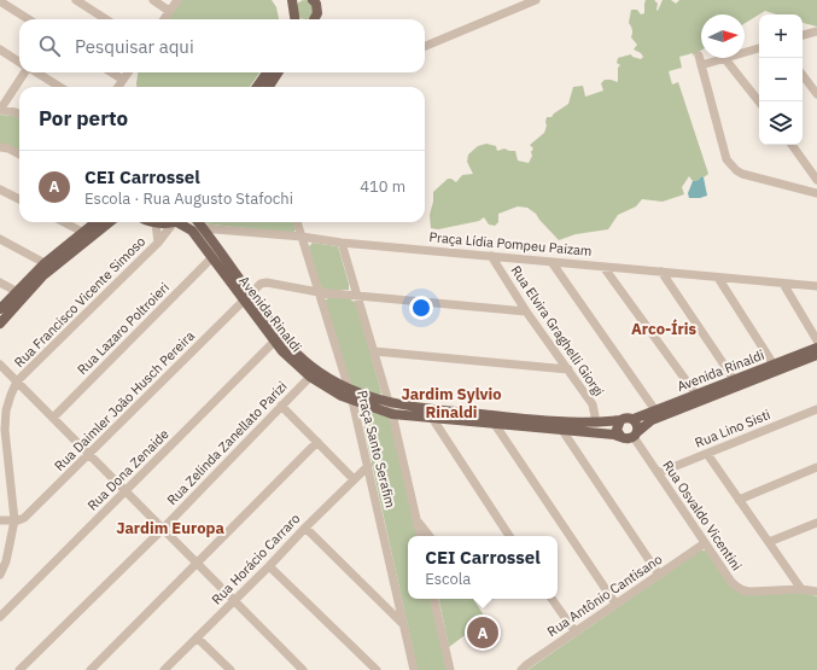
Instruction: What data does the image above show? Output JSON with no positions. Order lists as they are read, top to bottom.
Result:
{
  "streets": {
    "main road": ["Avenida Rinaldi"],
    "street": [
      "Praça Lídia Pompeu Paizam",
      "Rua Francisco Vicente Simoso",
      "Rua Lazaro Poltroieri",
      "Rua Elvira Graghelli Giorgi",
      "Rua Daimler João Husch Pereira",
      "Rua Lino Sisti",
      "Rua Zelinda Zanellato Parizi",
      "Praça Santo Serafim",
      "Rua Dona Zenaide",
      "Rua Osvaldo Vicentini",
      "Rua Horácio Carraro",
      "Rua Antônio Cantisano"
    ]
  },
  "crossings": [
    ["Praça Lídia Pompeu Paizam", "Avenida Rinaldi"],
    ["Praça Lídia Pompeu Paizam", "Rua Elvira Graghelli Giorgi"],
    ["Praça Lídia Pompeu Paizam", "Praça Santo Serafim"],
    ["Rua Francisco Vicente Simoso", "Rua Daimler João Husch Pereira"],
    ["Avenida Rinaldi", "Rua Lazaro Poltroieri"],
    ["Avenida Rinaldi", "Rua Elvira Graghelli Giorgi"],
    ["Avenida Rinaldi", "Rua Daimler João Husch Pereira"],
    ["Avenida Rinaldi", "Rua Zelinda Zanellato Parizi"],
    ["Avenida Rinaldi", "Praça Santo Serafim"],
    ["Avenida Rinaldi", "Rua Dona Zenaide"],
    ["Avenida Rinaldi", "Rua Osvaldo Vicentini"],
    ["Rua Elvira Graghelli Giorgi", "Rua Daimler João Husch Pereira"],
    ["Rua Daimler João Husch Pereira", "Praça Santo Serafim"],
    ["Rua Lino Sisti", "Rua Osvaldo Vicentini"],
    ["Praça Santo Serafim", "Rua Horácio Carraro"],
    ["Rua Osvaldo Vicentini", "Rua Antônio Cantisano"]
  ],
  "districts": ["Arco-Íris", "Jardim Sylvio Rinaldi", "Jardim Europa"],
  "north": "right",
  "page": {
    "map_buttons": ["+", "−"],
    "search": "Pesquisar aqui",
    "heading": "Por perto",
    "list": [
      {
        "mark": "A",
        "name": "CEI Carrossel",
        "note": "Escola · Rua Augusto Stafochi",
        "value": "410 m"
      }
    ],
    "popup": ["CEI Carrossel", "Escola"],
    "pins": "A"
  }
}
